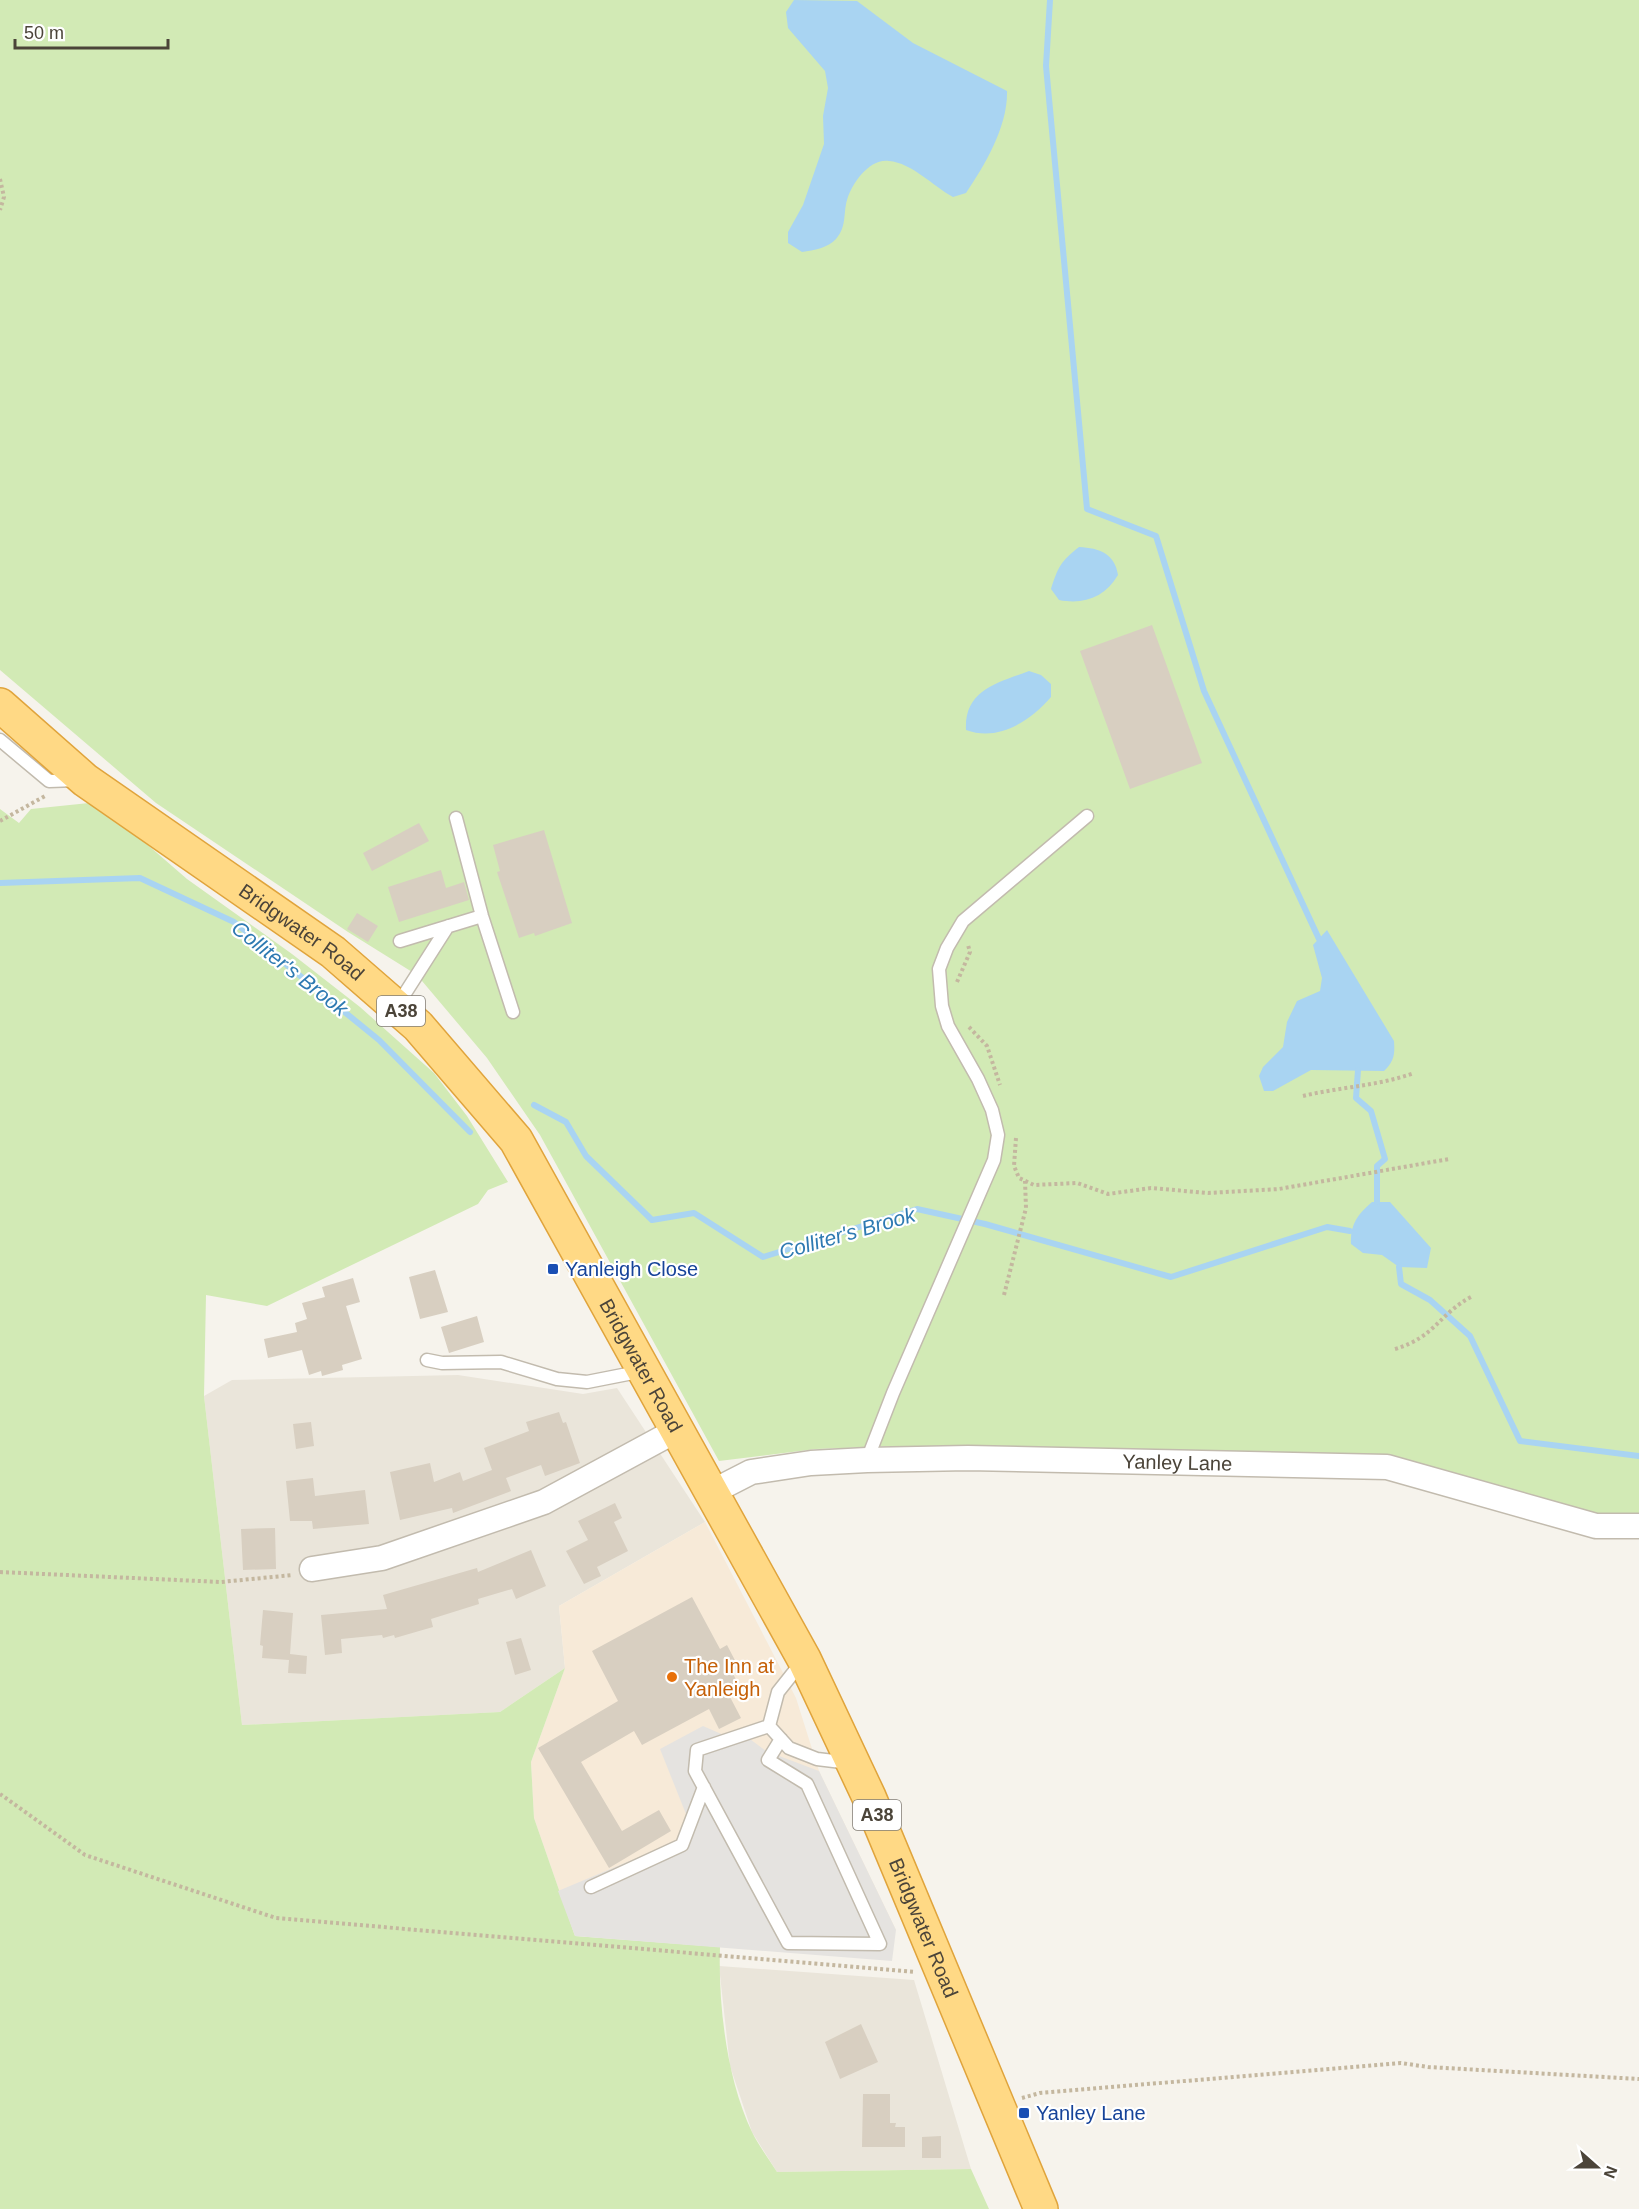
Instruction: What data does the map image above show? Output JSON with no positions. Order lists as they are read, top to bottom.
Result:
{
  "streets": {
    "highway": ["Bridgwater Road", "A38"],
    "street": ["Yanley Lane"]
  },
  "crossings": [
    ["Bridgwater Road", "Yanley Lane"]
  ],
  "water": ["Colliter's Brook"],
  "places": {
    "transit": ["Yanleigh Close", "Yanley Lane"],
    "other": ["The Inn at Yanleigh"]
  },
  "scale_bar": "50 m",
  "north": "right"
}
